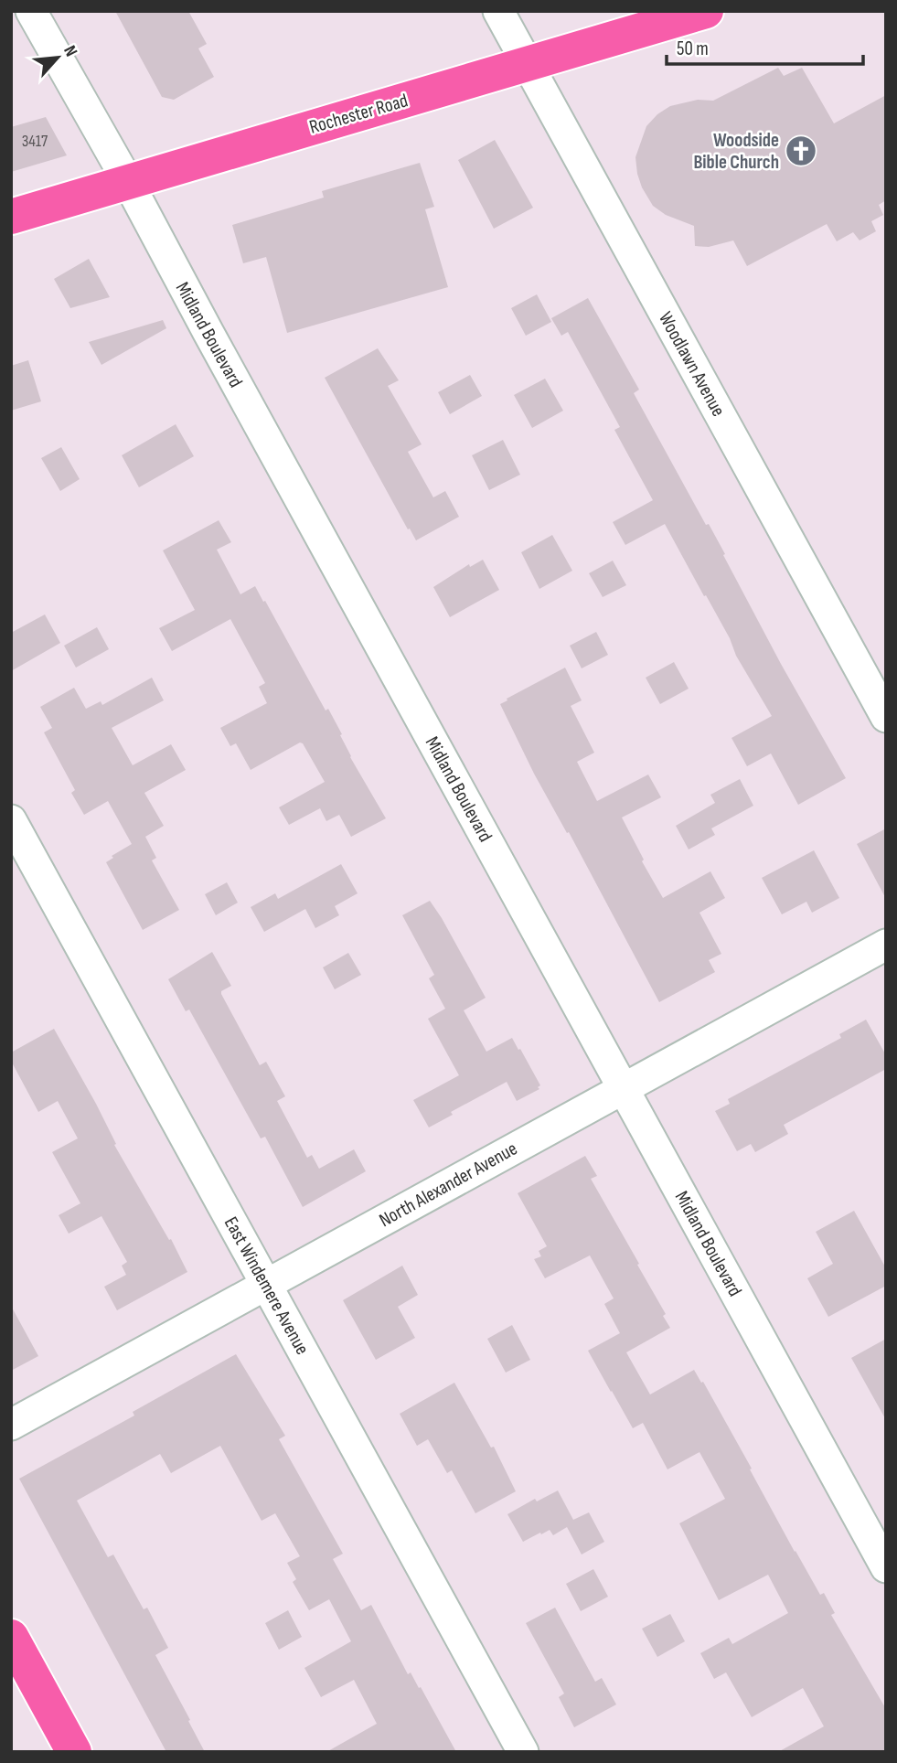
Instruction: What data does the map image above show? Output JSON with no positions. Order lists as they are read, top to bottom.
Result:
{
  "streets": {
    "main road": ["Rochester Road"],
    "street": [
      "Midland Boulevard",
      "Woodlawn Avenue",
      "North Alexander Avenue",
      "East Windemere Avenue"
    ]
  },
  "crossings": [
    ["Rochester Road", "Midland Boulevard"],
    ["Rochester Road", "Woodlawn Avenue"],
    ["Midland Boulevard", "North Alexander Avenue"],
    ["North Alexander Avenue", "East Windemere Avenue"]
  ],
  "places": {
    "church": ["Woodside Bible Church"]
  },
  "house_numbers": ["3417"],
  "scale_bar": "50 m",
  "north": "top right"
}
